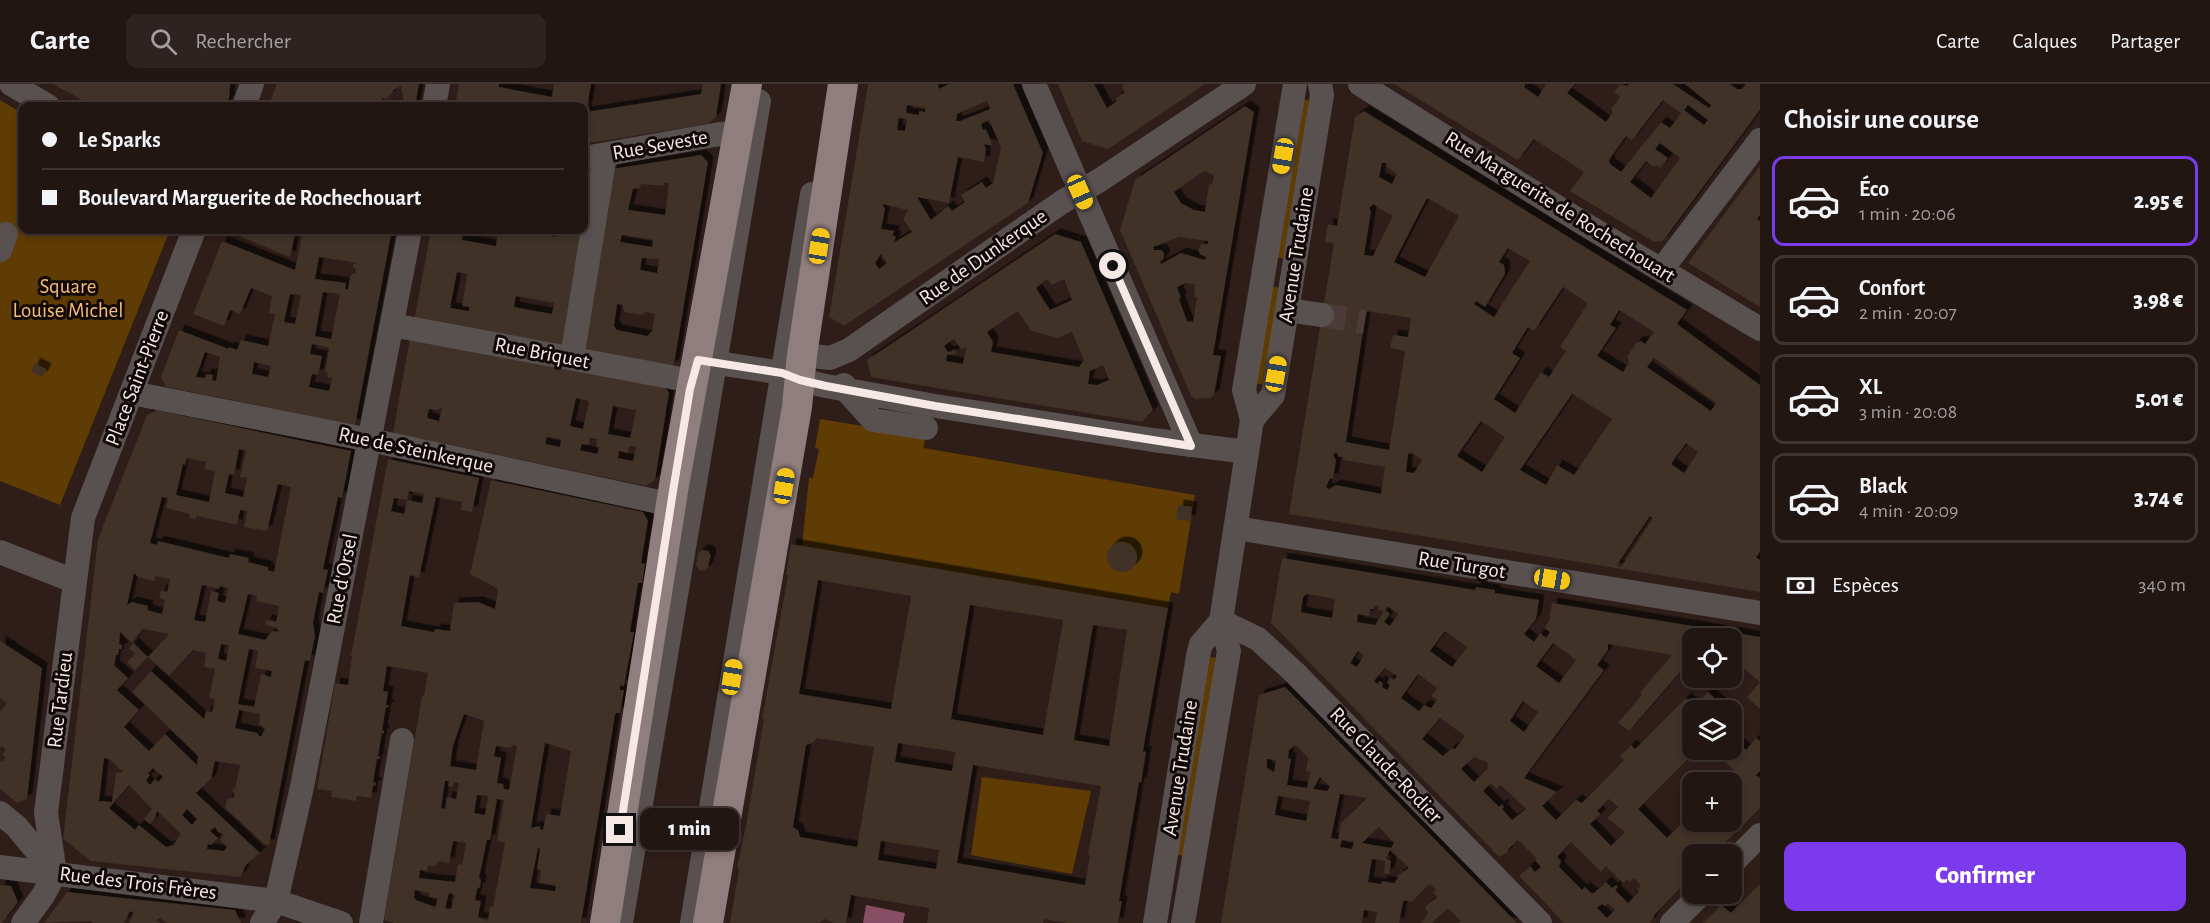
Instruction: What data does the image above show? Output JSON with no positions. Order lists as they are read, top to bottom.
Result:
{
  "streets": {
    "street": [
      "Rue Seveste",
      "Rue Marguerite de Rochechouart",
      "Avenue Trudaine",
      "Rue de Dunkerque",
      "Rue Briquet",
      "Place Saint-Pierre",
      "Rue de Steinkerque",
      "Rue Turgot",
      "Rue d'Orsel",
      "Rue Tardieu",
      "Rue Claude-Rodier",
      "Rue des Trois Frères"
    ]
  },
  "crossings": [
    ["Avenue Trudaine", "Rue Turgot"],
    ["Avenue Trudaine", "Rue Claude-Rodier"],
    ["Rue de Dunkerque", "Rue Briquet"],
    ["Rue Briquet", "Rue d'Orsel"],
    ["Place Saint-Pierre", "Rue de Steinkerque"],
    ["Place Saint-Pierre", "Rue Tardieu"],
    ["Rue de Steinkerque", "Rue d'Orsel"],
    ["Rue d'Orsel", "Rue des Trois Frères"],
    ["Rue Tardieu", "Rue des Trois Frères"]
  ],
  "parks": ["Square Louise Michel"],
  "page": {
    "header": "Carte",
    "search": "Rechercher",
    "nav": ["Carte", "Calques", "Partager"],
    "heading": "Choisir une course",
    "banner": ["Le Sparks", "Boulevard Marguerite de Rochechouart"],
    "list": [
      {
        "name": "Éco",
        "note": "1 min · 20:06",
        "value": "2.95 €"
      },
      {
        "name": "Confort",
        "note": "2 min · 20:07",
        "value": "3.98 €"
      },
      {
        "name": "XL",
        "note": "3 min · 20:08",
        "value": "5.01 €"
      },
      {
        "name": "Black",
        "note": "4 min · 20:09",
        "value": "3.74 €"
      }
    ],
    "pay": ["Espèces", "340 m"],
    "map_buttons": ["+", "−"],
    "bubble": "1 min",
    "buttons": "Confirmer"
  }
}
